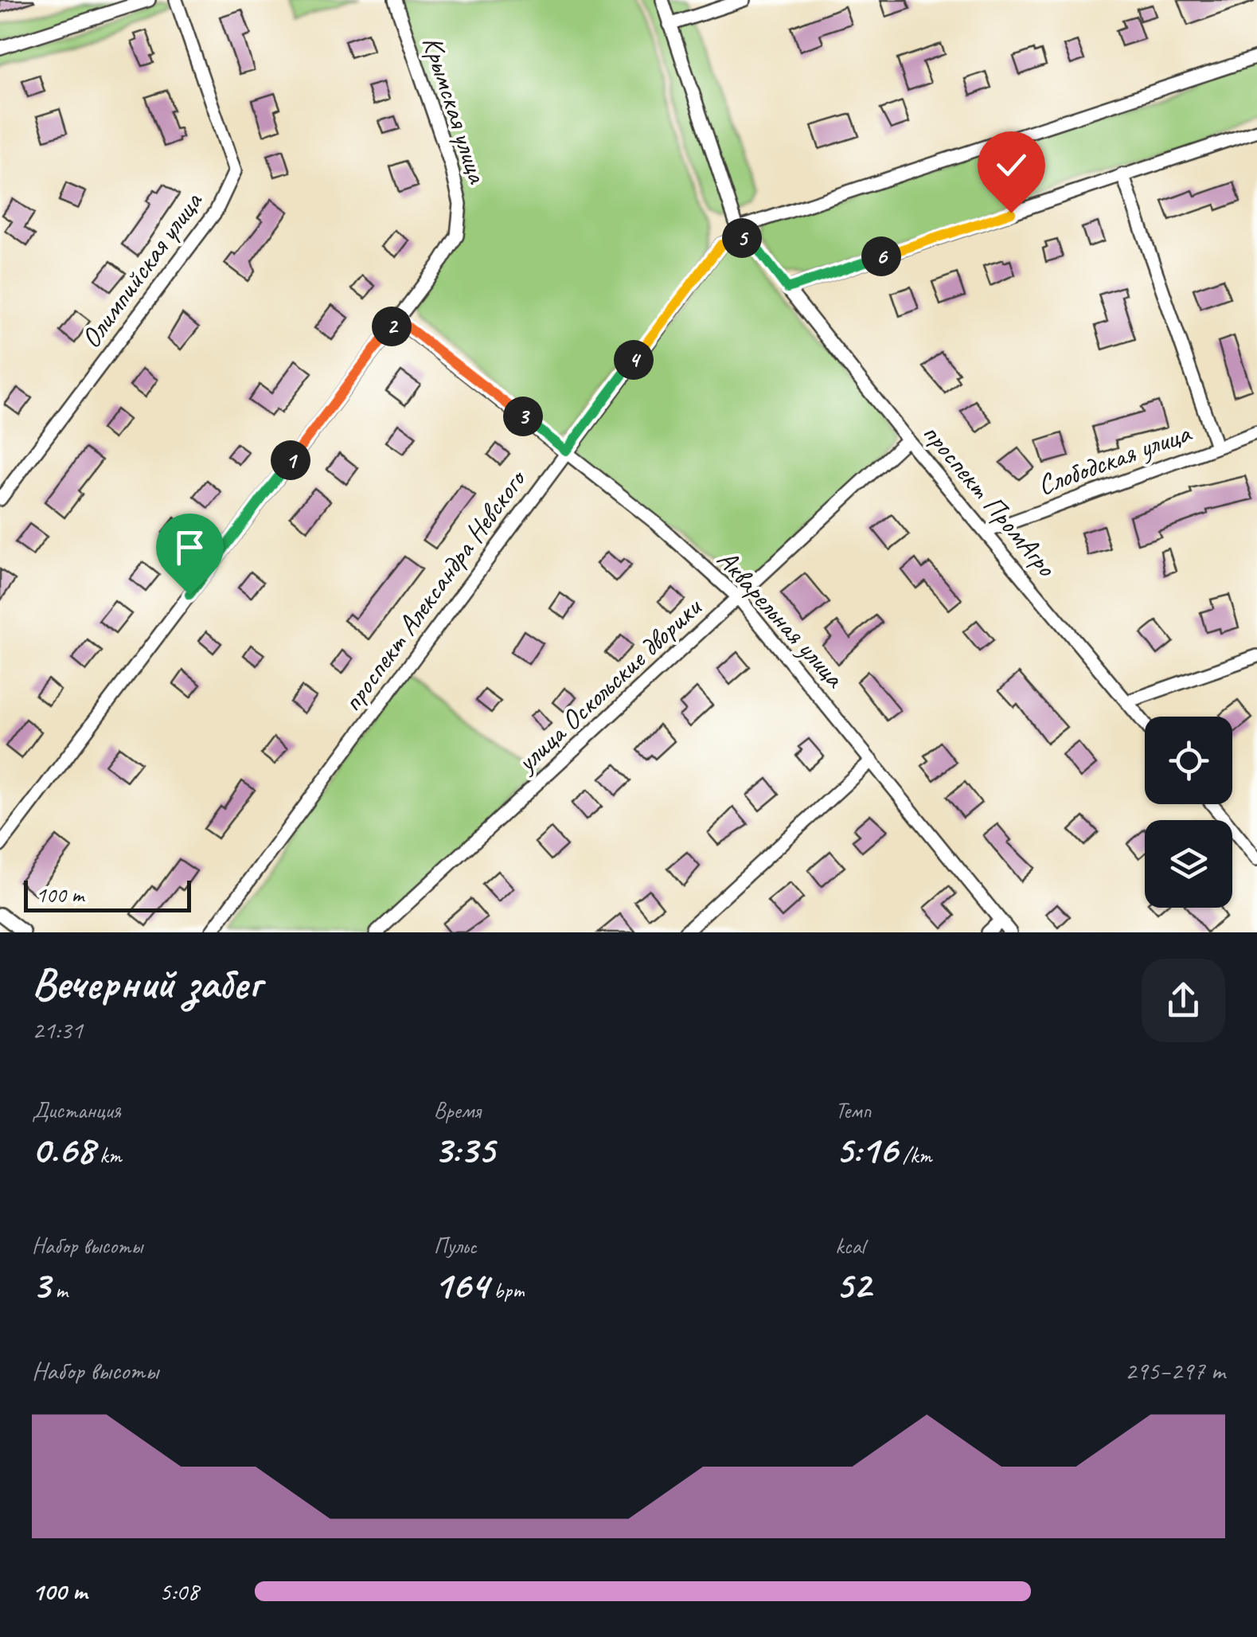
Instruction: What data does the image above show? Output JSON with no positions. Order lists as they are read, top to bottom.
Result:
{
  "streets": {
    "street": [
      "Крымская улица",
      "Олимпийская улица",
      "Слободская улица",
      "проспект ПромАгро",
      "проспект Александра Невского",
      "Акварельная улица",
      "улица Оскольские дворики"
    ]
  },
  "crossings": [
    ["Крымская улица", "Акварельная улица"],
    ["Слободская улица", "проспект ПромАгро"],
    ["проспект ПромАгро", "улица Оскольские дворики"],
    ["проспект Александра Невского", "Акварельная улица"],
    ["Акварельная улица", "улица Оскольские дворики"]
  ],
  "scale_bar": "100 m",
  "page": {
    "pins": [
      "5",
      "6",
      "2",
      "4",
      "3",
      "1"
    ],
    "scale": "100 m",
    "heading": ["Вечерний забег", "21:31"],
    "stats": [
      ["Дистанция", "0.68 km"],
      ["Время", "3:35"],
      ["Темп", "5:16 /km"],
      ["Набор высоты", "3 m"],
      ["Пульс", "164 bpm"],
      ["kcal", "52"]
    ],
    "chart": ["Набор высоты", "295–297 m"],
    "list": [
      {
        "name": "100 m",
        "note": "5:08"
      }
    ]
  }
}
